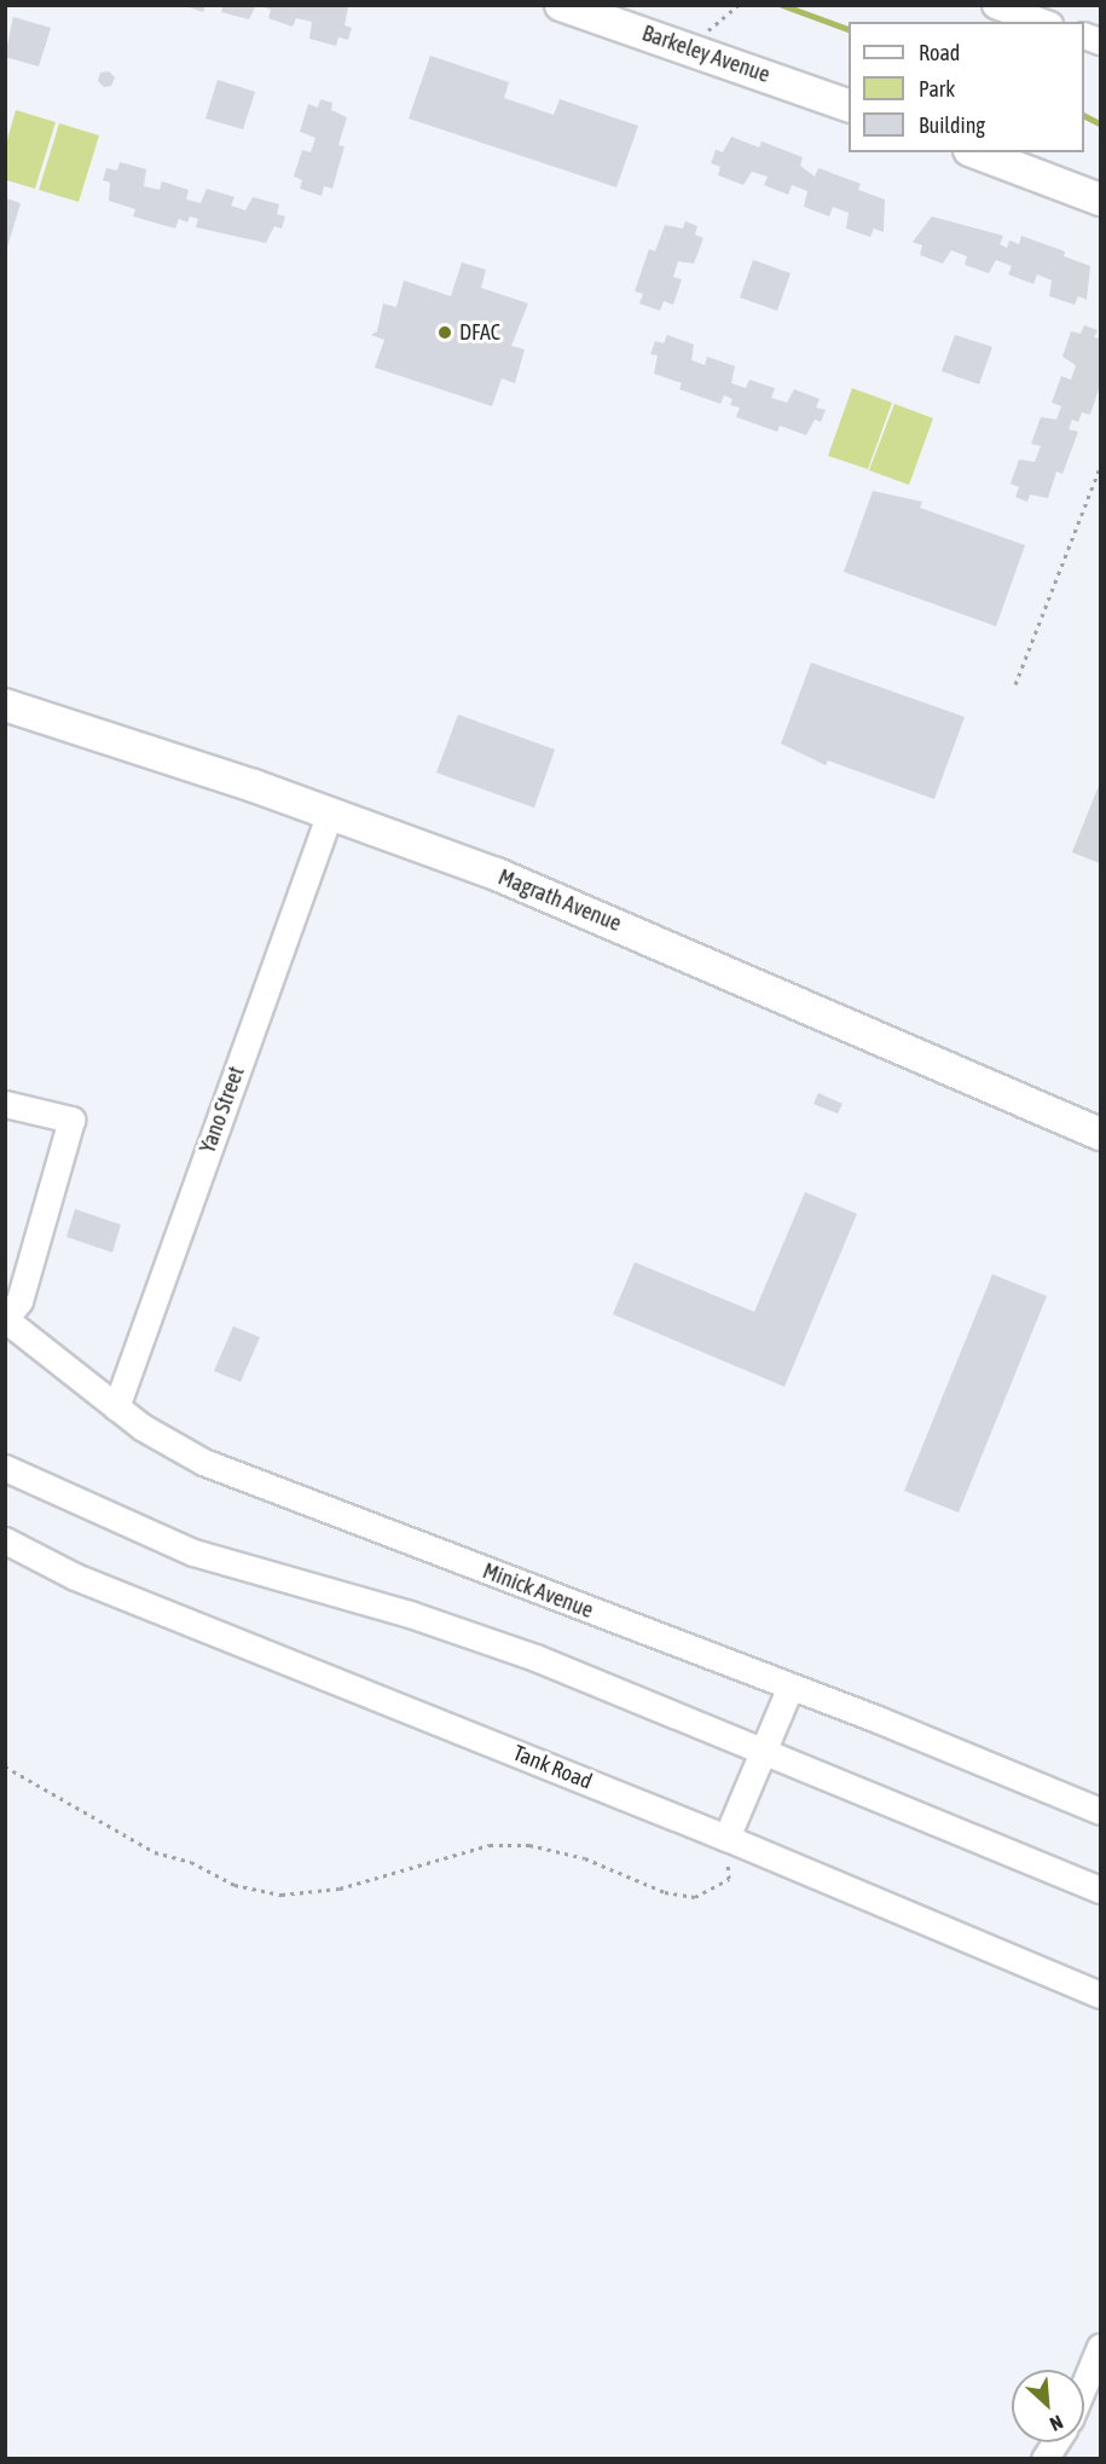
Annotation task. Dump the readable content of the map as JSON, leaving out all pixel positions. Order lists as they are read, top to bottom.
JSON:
{
  "streets": {
    "main road": ["Barkeley Avenue", "Magrath Avenue"],
    "street": ["Yano Street", "Minick Avenue", "Tank Road"]
  },
  "crossings": [
    ["Magrath Avenue", "Yano Street"],
    ["Yano Street", "Minick Avenue"]
  ],
  "places": ["DFAC"],
  "legend": ["Road", "Park", "Building"],
  "north": "bottom right"
}
